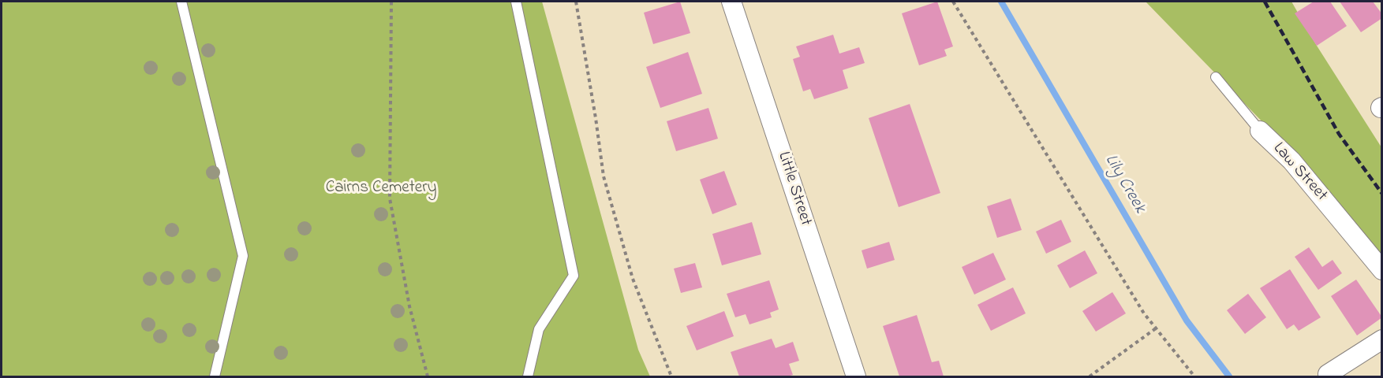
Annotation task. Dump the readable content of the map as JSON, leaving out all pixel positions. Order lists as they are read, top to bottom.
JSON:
{
  "streets": {
    "street": ["Law Street", "Little Street"]
  },
  "water": ["Lily Creek"],
  "parks": ["Cairns Cemetery"]
}
